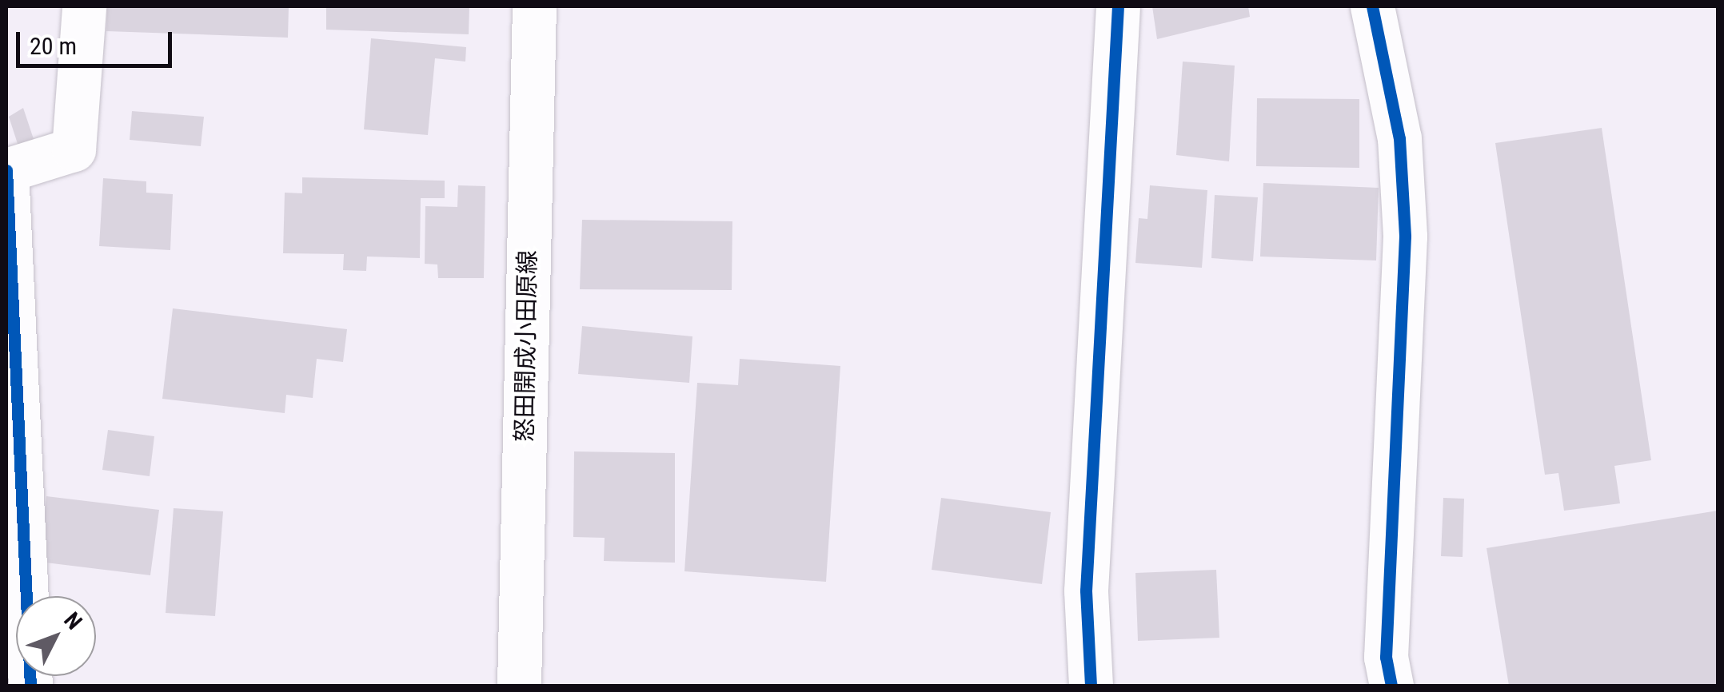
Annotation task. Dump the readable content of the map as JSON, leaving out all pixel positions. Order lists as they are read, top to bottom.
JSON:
{
  "streets": {
    "street": ["怒田開成小田原線"]
  },
  "scale_bar": "20 m",
  "north": "top right"
}
